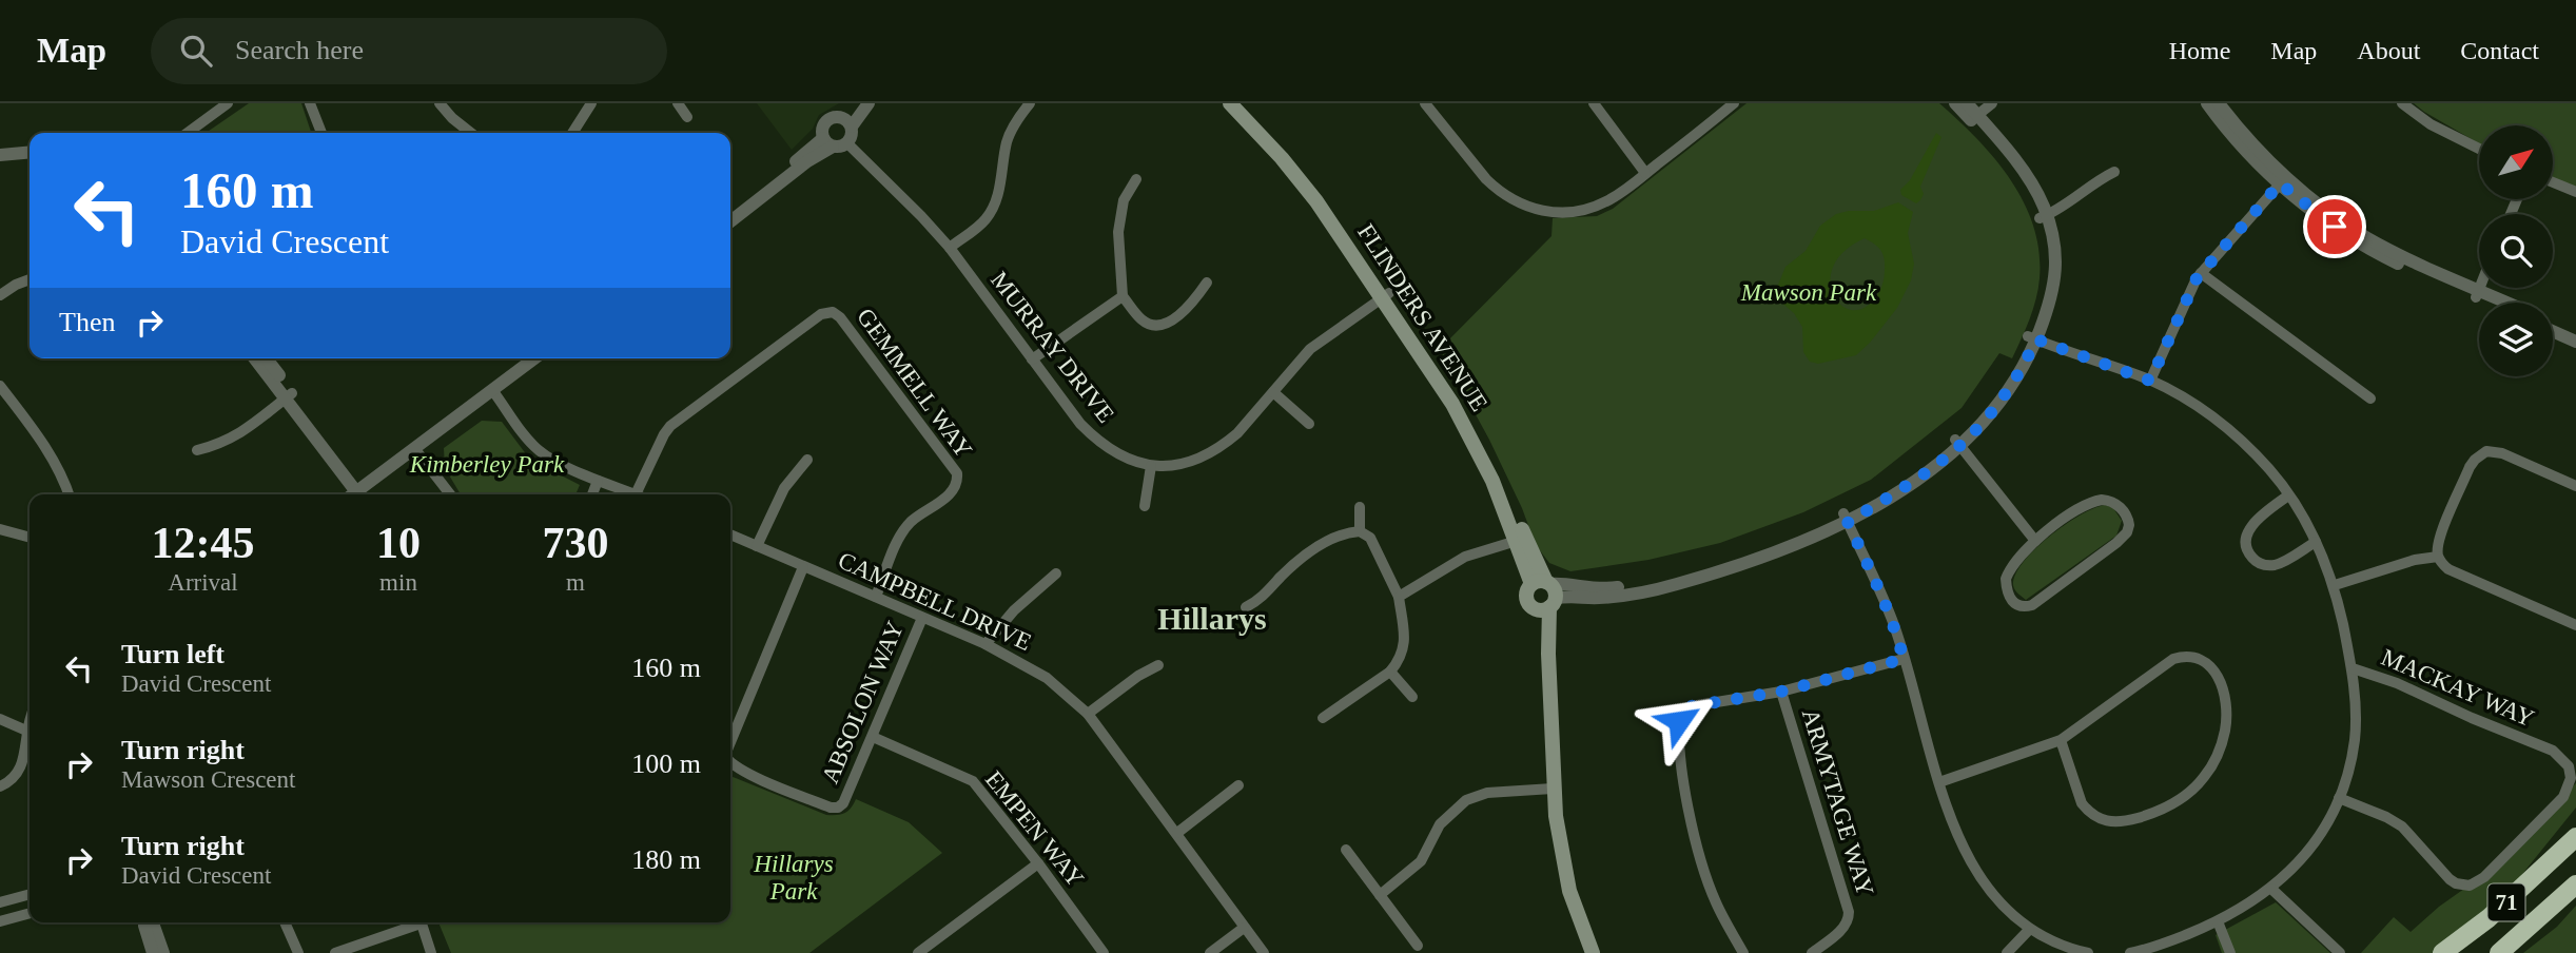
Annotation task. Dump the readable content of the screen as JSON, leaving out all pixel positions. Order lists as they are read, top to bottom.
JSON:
{
  "streets": {
    "highway": ["71"],
    "main road": ["FLINDERS AVENUE"],
    "street": [
      "MURRAY DRIVE",
      "GEMMELL WAY",
      "CAMPBELL DRIVE",
      "MACKAY WAY",
      "ABSOLON WAY",
      "ARMYTAGE WAY",
      "EMPEN WAY"
    ]
  },
  "crossings": [
    ["FLINDERS AVENUE", "MURRAY DRIVE"],
    ["GEMMELL WAY", "CAMPBELL DRIVE"],
    ["CAMPBELL DRIVE", "ABSOLON WAY"],
    ["ABSOLON WAY", "EMPEN WAY"]
  ],
  "districts": ["Hillarys"],
  "parks": ["Mawson Park", "Kimberley Park", "Hillarys Park"],
  "north": "top right",
  "page": {
    "header": "Map",
    "search": "Search here",
    "nav": [
      "Home",
      "Map",
      "About",
      "Contact"
    ],
    "turn": ["160 m", "David Crescent"],
    "then": "Then",
    "eta": [
      "12:45",
      "Arrival",
      "10",
      "min",
      "730",
      "m"
    ],
    "list": [
      {
        "name": "Turn left",
        "note": "David Crescent",
        "value": "160 m"
      },
      {
        "name": "Turn right",
        "note": "Mawson Crescent",
        "value": "100 m"
      },
      {
        "name": "Turn right",
        "note": "David Crescent",
        "value": "180 m"
      }
    ]
  }
}
